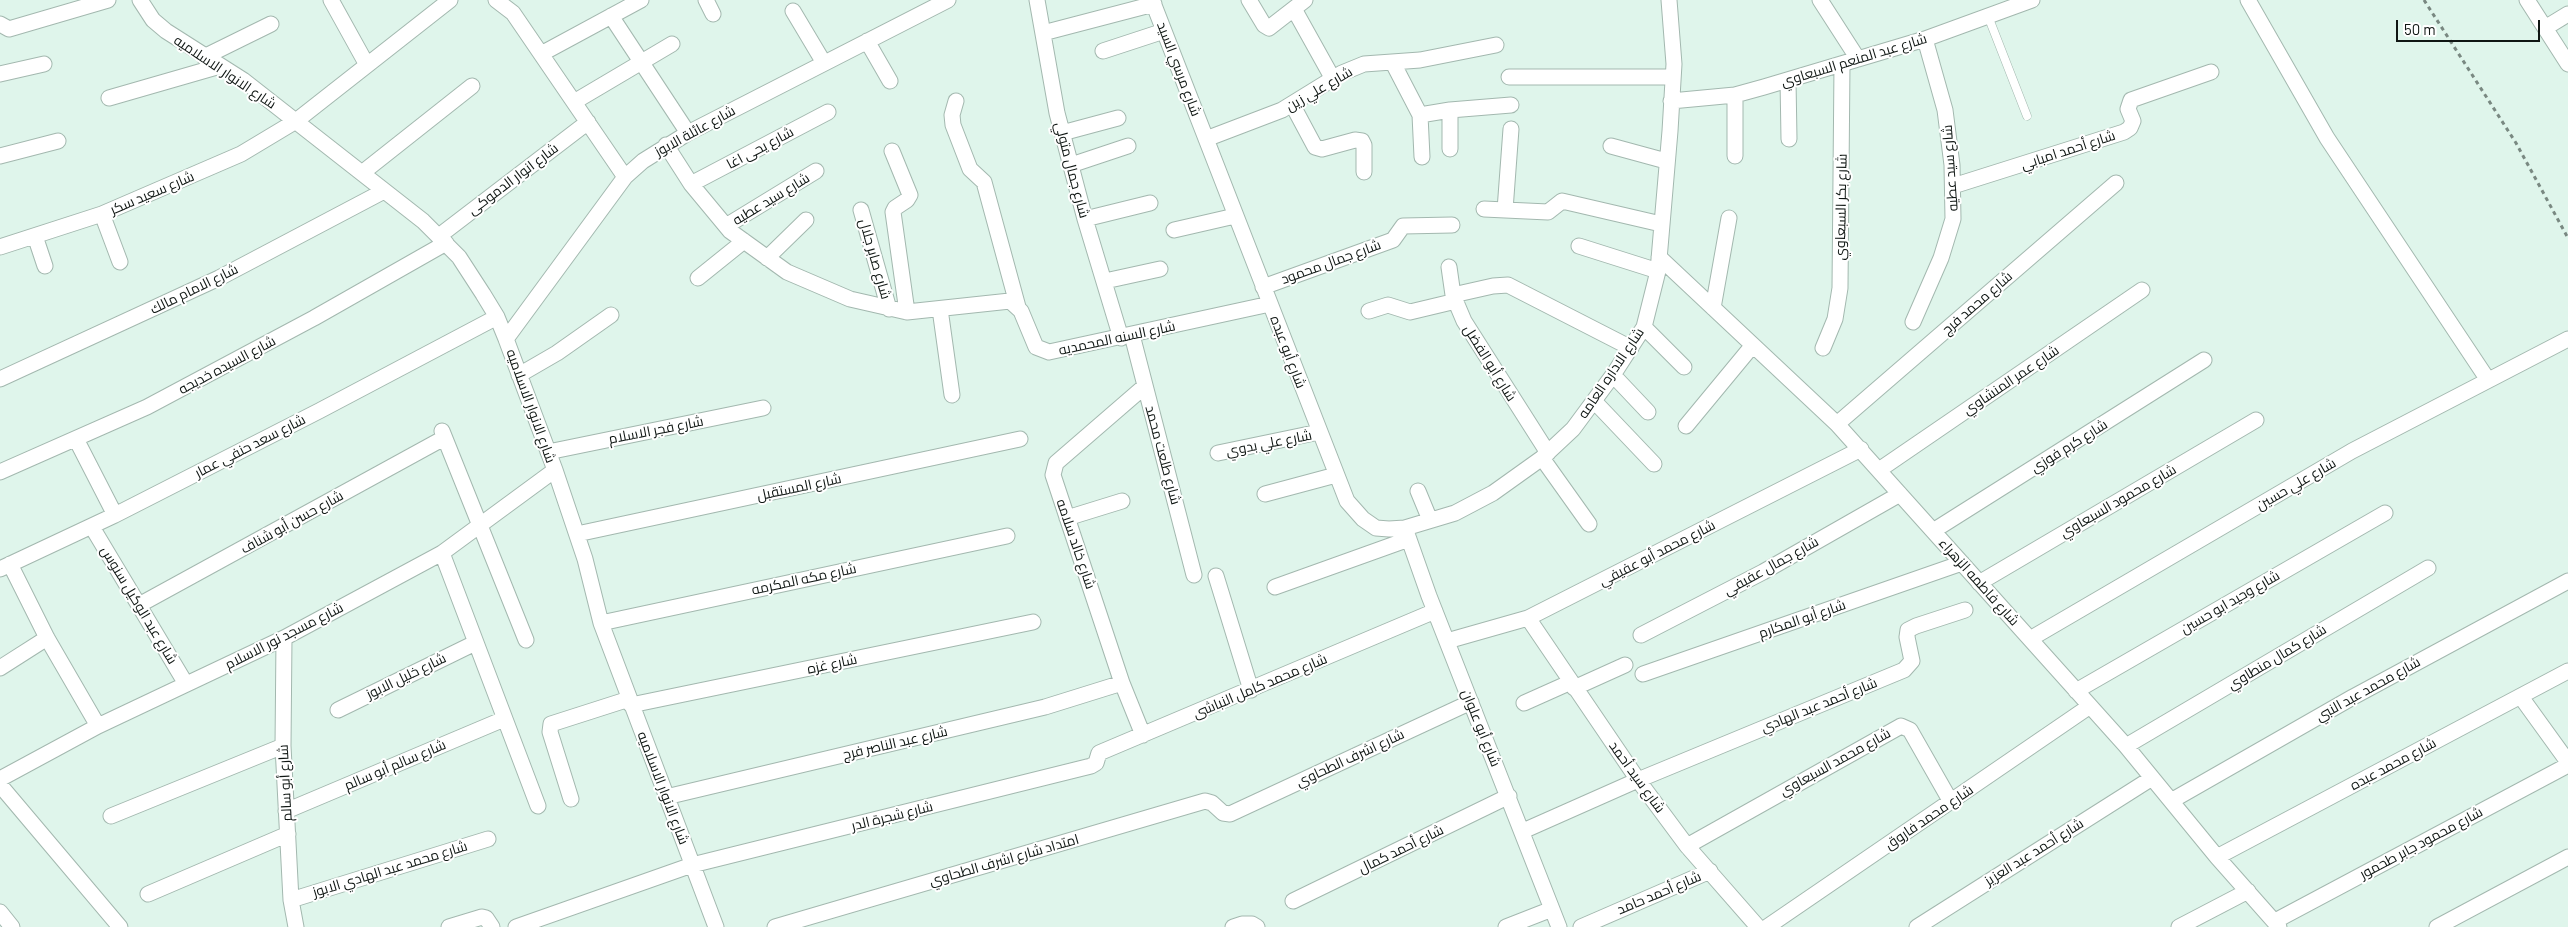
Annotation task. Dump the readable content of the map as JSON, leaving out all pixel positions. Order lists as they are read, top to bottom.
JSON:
{
  "streets": {
    "street": [
      "شارع عبد المنعم السبعاوي",
      "شارع مرسي السيد",
      "شارع الانوار الاسلاميه",
      "شارع علي زين",
      "شارع عائلة الابوز",
      "شارع يحى اغا",
      "شارع أحمد امبابي",
      "شارع سيد عطيه",
      "شارع جمال متولي",
      "شارع انوار الدموكى",
      "شارع سعيد سكر",
      "شارع بكر السبعاوي",
      "شارع صابر جلال",
      "شارع جمال محمود",
      "شارع الامام مالك",
      "شارع محمد فرج",
      "شارع السنه المحمديه",
      "شارع أبو عبده",
      "شارع أبو الفضل",
      "شارع السيده خديجه",
      "شارع الاداره العامه",
      "شارع عمر المنشاوي",
      "شارع فجر الاسلام",
      "شارع علي بدوي",
      "شارع سعد حنفي عمار",
      "شارع كرم فوزي",
      "شارع طلعت محمد",
      "شارع علي حسين",
      "شارع المستقبل",
      "شارع محمود السبعاوي",
      "شارع حسن أبو شناف",
      "شارع خالد سلامه",
      "شارع محمد أبو عفيفي",
      "شارع جمال عفيفي",
      "شارع مكه المكرمه",
      "شارع فاطمه الزهراء",
      "شارع وحيد ابو حسين",
      "شارع عبد الوكيل سنوس",
      "شارع أبو المكارم",
      "شارع مسجد نور الاسلام",
      "شارع كمال منطاوي",
      "شارع غزه",
      "شارع خليل الابوز",
      "شارع محمد كامل النباشى",
      "شارع محمد عبد النبي",
      "شارع أحمد عبد الهادي",
      "شارع أبو علوان",
      "شارع عبد الناصر فرج",
      "شارع اشرف الطحاوي",
      "شارع محمد السبعاوي",
      "شارع محمد عبده",
      "شارع سالم أبو سالم",
      "شارع سيد أحمد",
      "شارع أبو سالم",
      "شارع شجرة الدر",
      "شارع محمد فاروق",
      "شارع محمود جابر طحمور",
      "شارع أحمد كمال",
      "شارع أحمد عبد العزيز",
      "امتداد شارع اشرف الطحاوي",
      "شارع محمد عبد الهادي الابوز",
      "شارع أحمد حامد"
    ]
  },
  "crossings": [
    ["شارع عبد المنعم السبعاوي", "شارع سيد عطيه"],
    ["شارع عبد المنعم السبعاوي", "شارع بكر السبعاوي"],
    ["شارع عبد المنعم السبعاوي", "شارع الاداره العامه"],
    ["شارع مرسي السيد", "شارع علي زين"],
    ["شارع مرسي السيد", "شارع أبو عبده"],
    ["شارع الانوار الاسلاميه", "شارع عائلة الابوز"],
    ["شارع الانوار الاسلاميه", "شارع انوار الدموكى"],
    ["شارع الانوار الاسلاميه", "شارع سعيد سكر"],
    ["شارع الانوار الاسلاميه", "شارع الامام مالك"],
    ["شارع الانوار الاسلاميه", "شارع السيده خديجه"],
    ["شارع الانوار الاسلاميه", "شارع فجر الاسلام"],
    ["شارع الانوار الاسلاميه", "شارع سعد حنفي عمار"],
    ["شارع الانوار الاسلاميه", "شارع المستقبل"],
    ["شارع الانوار الاسلاميه", "شارع مكه المكرمه"],
    ["شارع الانوار الاسلاميه", "شارع مسجد نور الاسلام"],
    ["شارع الانوار الاسلاميه", "شارع غزه"],
    ["شارع الانوار الاسلاميه", "شارع عبد الناصر فرج"],
    ["شارع الانوار الاسلاميه", "شارع شجرة الدر"],
    ["شارع علي زين", "شارع أبو عبده"],
    ["شارع أحمد امبابي", "شارع سيد عطيه"],
    ["شارع جمال متولي", "شارع السنه المحمديه"],
    ["شارع جمال متولي", "شارع طلعت محمد"],
    ["شارع انوار الدموكى", "شارع السيده خديجه"],
    ["شارع جمال محمود", "شارع أبو عبده"],
    ["شارع محمد فرج", "شارع فاطمه الزهراء"],
    ["شارع السنه المحمديه", "شارع أبو عبده"],
    ["شارع السنه المحمديه", "شارع طلعت محمد"],
    ["شارع أبو عبده", "شارع الاداره العامه"],
    ["شارع أبو عبده", "شارع علي بدوي"],
    ["شارع أبو عبده", "شارع أبو علوان"],
    ["شارع أبو الفضل", "شارع الاداره العامه"],
    ["شارع الاداره العامه", "شارع فاطمه الزهراء"],
    ["شارع الاداره العامه", "شارع أبو علوان"],
    ["شارع عمر المنشاوي", "شارع فاطمه الزهراء"],
    ["شارع سعد حنفي عمار", "شارع عبد الوكيل سنوس"],
    ["شارع كرم فوزي", "شارع فاطمه الزهراء"],
    ["شارع طلعت محمد", "شارع خالد سلامه"],
    ["شارع علي حسين", "شارع فاطمه الزهراء"],
    ["شارع محمود السبعاوي", "شارع فاطمه الزهراء"],
    ["شارع حسن أبو شناف", "شارع عبد الوكيل سنوس"],
    ["شارع حسن أبو شناف", "شارع مسجد نور الاسلام"],
    ["شارع خالد سلامه", "شارع محمد كامل النباشى"],
    ["شارع خالد سلامه", "شارع عبد الناصر فرج"],
    ["شارع محمد أبو عفيفي", "شارع فاطمه الزهراء"],
    ["شارع محمد أبو عفيفي", "شارع أبو علوان"],
    ["شارع محمد أبو عفيفي", "شارع سيد أحمد"],
    ["شارع جمال عفيفي", "شارع فاطمه الزهراء"],
    ["شارع فاطمه الزهراء", "شارع وحيد ابو حسين"],
    ["شارع فاطمه الزهراء", "شارع أبو المكارم"],
    ["شارع فاطمه الزهراء", "شارع كمال منطاوي"],
    ["شارع فاطمه الزهراء", "شارع محمد عبد النبي"],
    ["شارع فاطمه الزهراء", "شارع محمد عبده"],
    ["شارع فاطمه الزهراء", "شارع محمد فاروق"],
    ["شارع فاطمه الزهراء", "شارع محمود جابر طحمور"],
    ["شارع فاطمه الزهراء", "شارع أحمد عبد العزيز"],
    ["شارع عبد الوكيل سنوس", "شارع مسجد نور الاسلام"],
    ["شارع مسجد نور الاسلام", "شارع أبو سالم"],
    ["شارع محمد كامل النباشى", "شارع أبو علوان"],
    ["شارع محمد كامل النباشى", "شارع شجرة الدر"],
    ["شارع أحمد عبد الهادي", "شارع سيد أحمد"],
    ["شارع أبو علوان", "شارع اشرف الطحاوي"],
    ["شارع أبو علوان", "شارع أحمد كمال"],
    ["شارع اشرف الطحاوي", "امتداد شارع اشرف الطحاوي"],
    ["شارع محمد السبعاوي", "شارع سيد أحمد"],
    ["شارع محمد السبعاوي", "شارع محمد فاروق"],
    ["شارع سالم أبو سالم", "شارع أبو سالم"],
    ["شارع سيد أحمد", "شارع أحمد حامد"],
    ["شارع أبو سالم", "شارع محمد عبد الهادي الابوز"]
  ],
  "scale_bar": "50 m"
}
